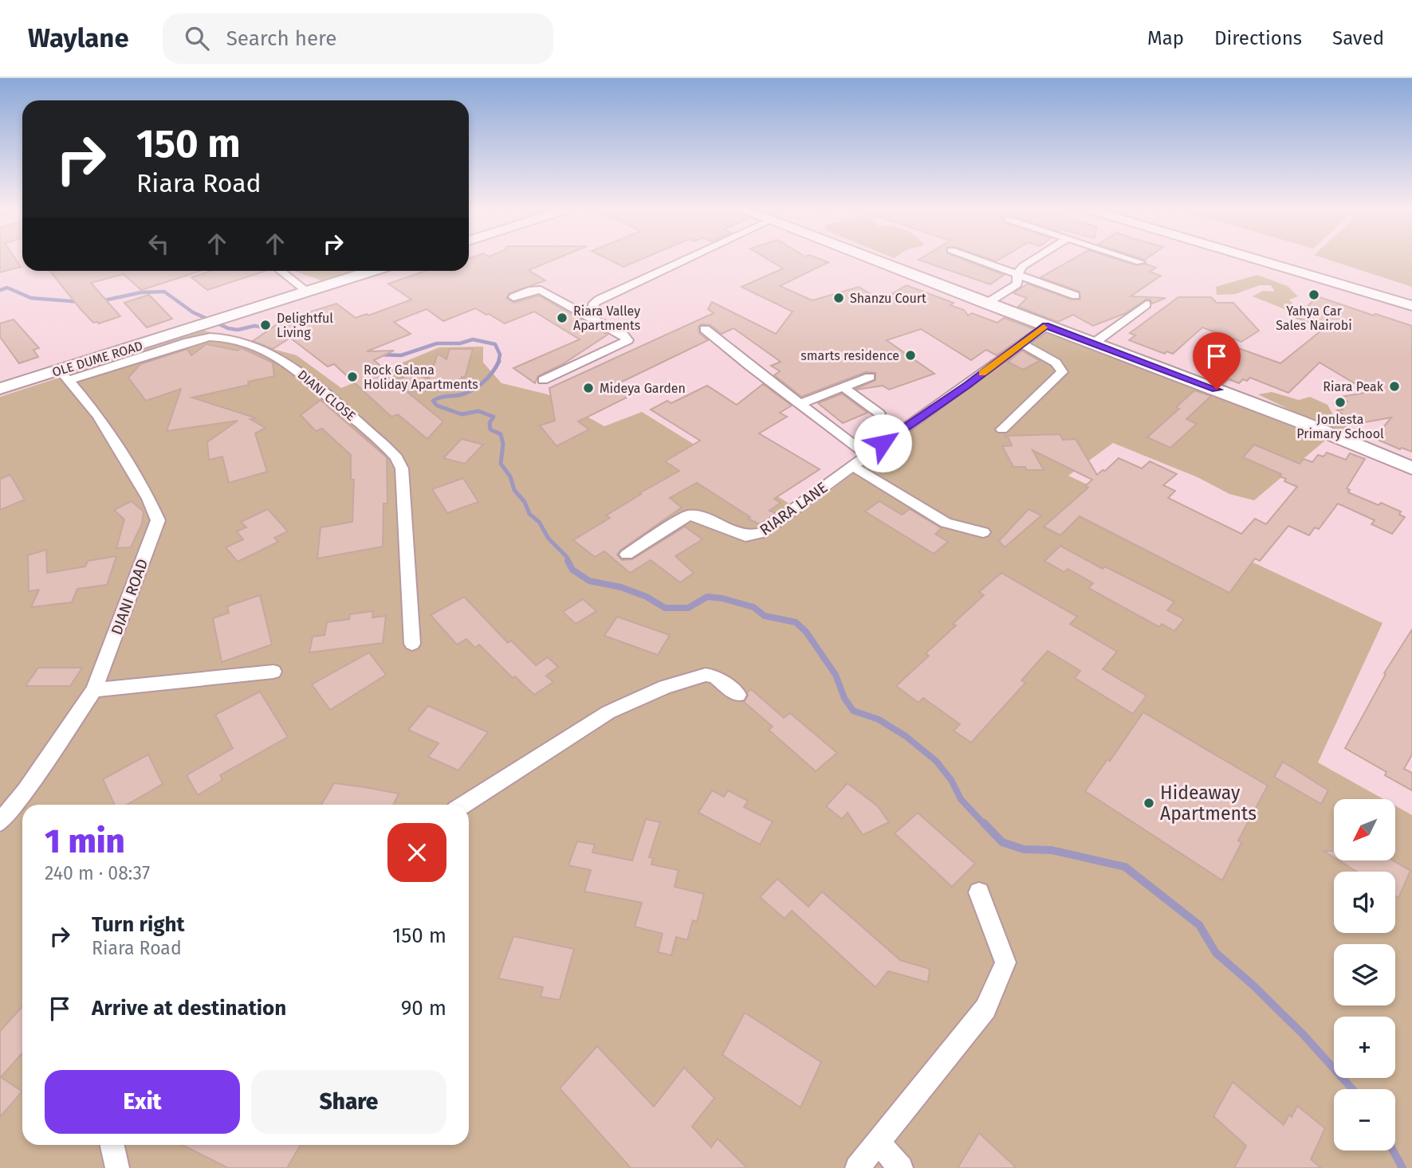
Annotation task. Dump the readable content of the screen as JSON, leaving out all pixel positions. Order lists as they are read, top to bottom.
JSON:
{
  "streets": {
    "street": [
      "OLE DUME ROAD",
      "DIANI CLOSE",
      "RIARA LANE",
      "DIANI ROAD"
    ]
  },
  "crossings": [
    ["OLE DUME ROAD", "DIANI CLOSE"],
    ["OLE DUME ROAD", "DIANI ROAD"],
    ["DIANI CLOSE", "DIANI ROAD"]
  ],
  "places": [
    "Yahya Car Sales Nairobi",
    "Shanzu Court",
    "Riara Valley Apartments",
    "Delightful Living",
    "smarts residence",
    "Rock Galana Holiday Apartments",
    "Riara Peak",
    "Mideya Garden",
    "Jonlesta Primary School",
    "Hideaway Apartments"
  ],
  "north": "bottom left",
  "page": {
    "header": "Waylane",
    "search": "Search here",
    "nav": ["Map", "Directions", "Saved"],
    "turn": ["150 m", "Riara Road"],
    "map_buttons": ["+", "−"],
    "heading": ["1 min", "240 m · 08:37"],
    "list": [
      {
        "name": "Turn right",
        "note": "Riara Road",
        "value": "150 m"
      },
      {
        "name": "Arrive at destination",
        "value": "90 m"
      }
    ],
    "buttons": ["Exit", "Share"]
  }
}
